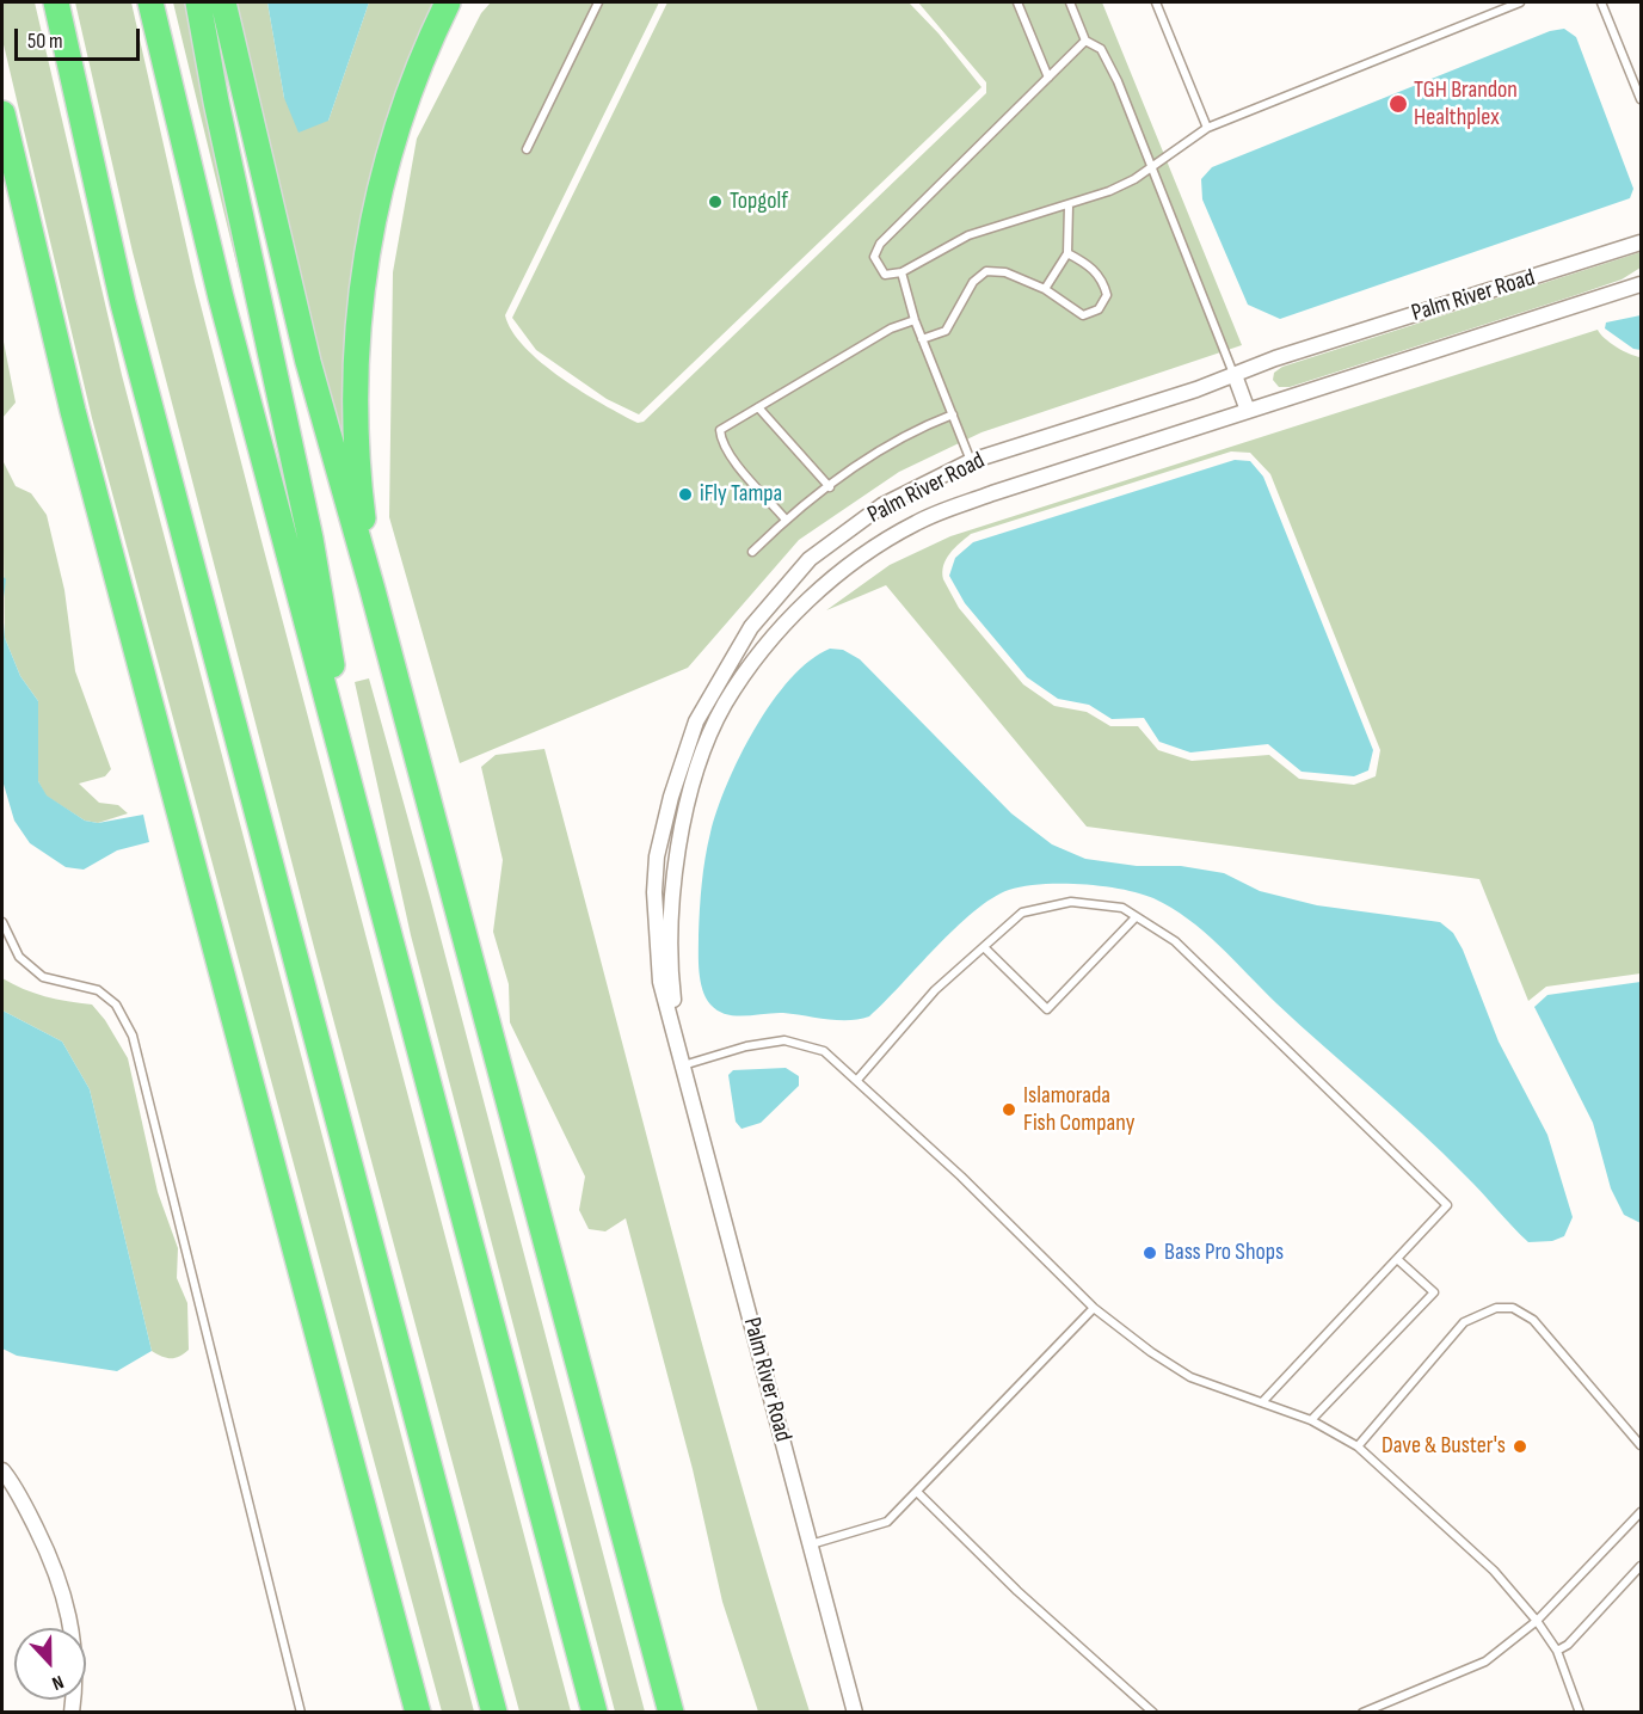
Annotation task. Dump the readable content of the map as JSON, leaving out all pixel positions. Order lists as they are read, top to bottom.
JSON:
{
  "streets": {
    "street": ["Palm River Road"]
  },
  "places": [
    "TGH Brandon Healthplex",
    "Topgolf",
    "iFly Tampa",
    "Islamorada Fish Company",
    "Bass Pro Shops",
    "Dave & Buster's"
  ],
  "scale_bar": "50 m",
  "north": "bottom"
}
